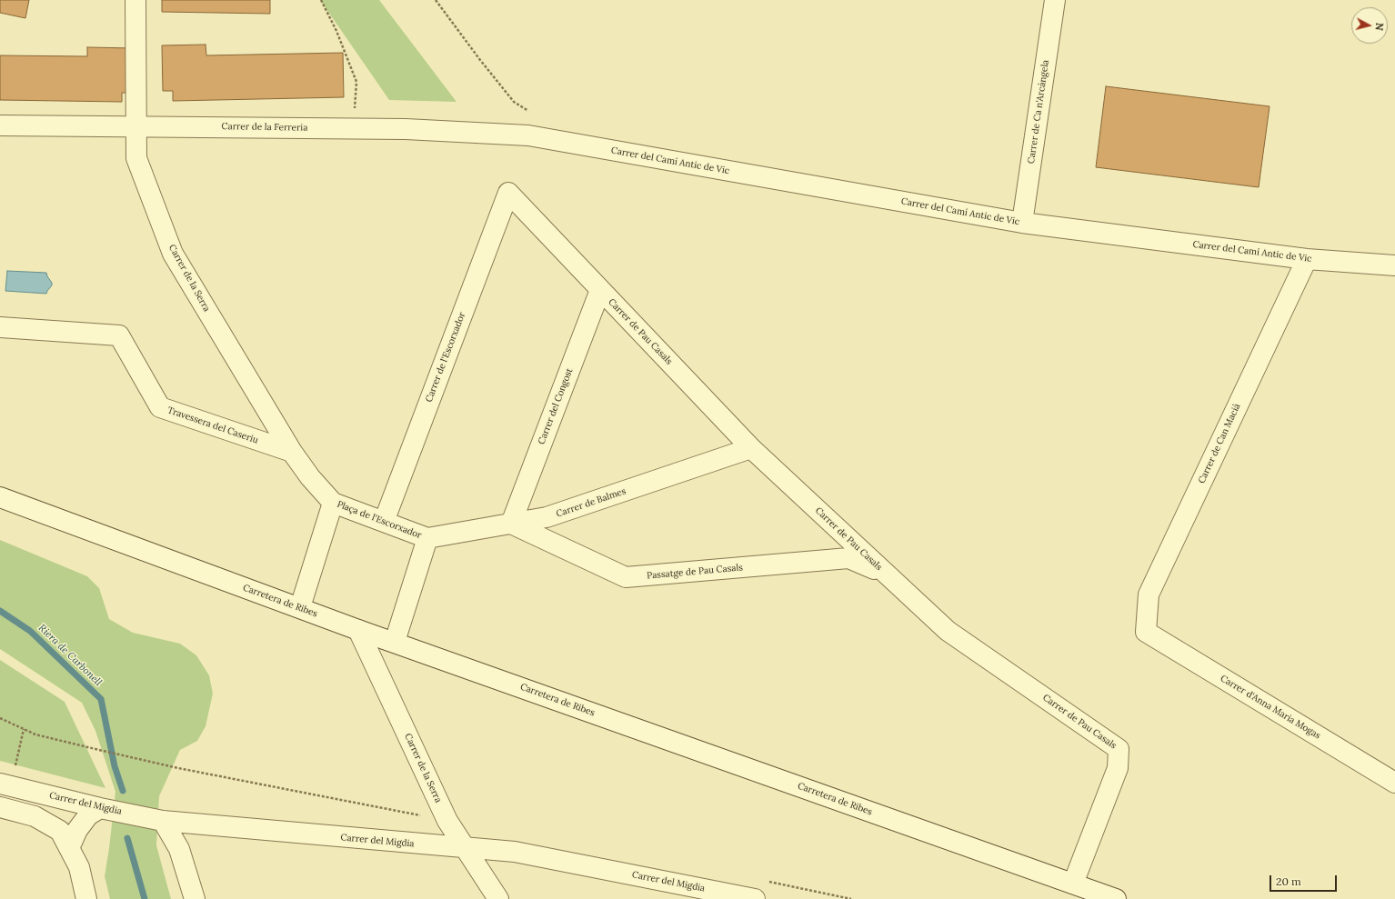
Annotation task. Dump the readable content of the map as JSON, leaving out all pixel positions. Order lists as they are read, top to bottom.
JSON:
{
  "streets": {
    "street": [
      "Carrer de Ca n'Arcàngela",
      "Carrer de la Ferreria",
      "Carrer del Camí Antic de Vic",
      "Carrer de la Serra",
      "Carrer de Pau Casals",
      "Carrer de l'Escorxador",
      "Carrer del Congost",
      "Travessera del Caseriu",
      "Carrer de Can Macià",
      "Carrer de Balmes",
      "Plaça de l'Escorxador",
      "Passatge de Pau Casals",
      "Carretera de Ribes",
      "Carrer d'Anna Maria Mogas",
      "Carrer del Migdia"
    ]
  },
  "crossings": [
    ["Carrer de Ca n'Arcàngela", "Carrer del Camí Antic de Vic"],
    ["Carrer de la Ferreria", "Carrer del Camí Antic de Vic"],
    ["Carrer de la Ferreria", "Carrer de la Serra"],
    ["Carrer del Camí Antic de Vic", "Carrer de Can Macià"],
    ["Carrer de la Serra", "Travessera del Caseriu"],
    ["Carrer de la Serra", "Plaça de l'Escorxador"],
    ["Carrer de la Serra", "Carretera de Ribes"],
    ["Carrer de la Serra", "Carrer del Migdia"],
    ["Carrer de Pau Casals", "Carrer de l'Escorxador"],
    ["Carrer de Pau Casals", "Carrer del Congost"],
    ["Carrer de Pau Casals", "Carrer de Balmes"],
    ["Carrer de Pau Casals", "Passatge de Pau Casals"],
    ["Carrer de Pau Casals", "Carretera de Ribes"],
    ["Carrer de l'Escorxador", "Plaça de l'Escorxador"],
    ["Carrer del Congost", "Carrer de Balmes"],
    ["Carrer del Congost", "Passatge de Pau Casals"],
    ["Carrer de Can Macià", "Carrer d'Anna Maria Mogas"],
    ["Carrer de Balmes", "Plaça de l'Escorxador"],
    ["Carrer de Balmes", "Passatge de Pau Casals"],
    ["Plaça de l'Escorxador", "Carretera de Ribes"]
  ],
  "water": ["Riera de Carbonell"],
  "scale_bar": "20 m",
  "north": "right"
}
